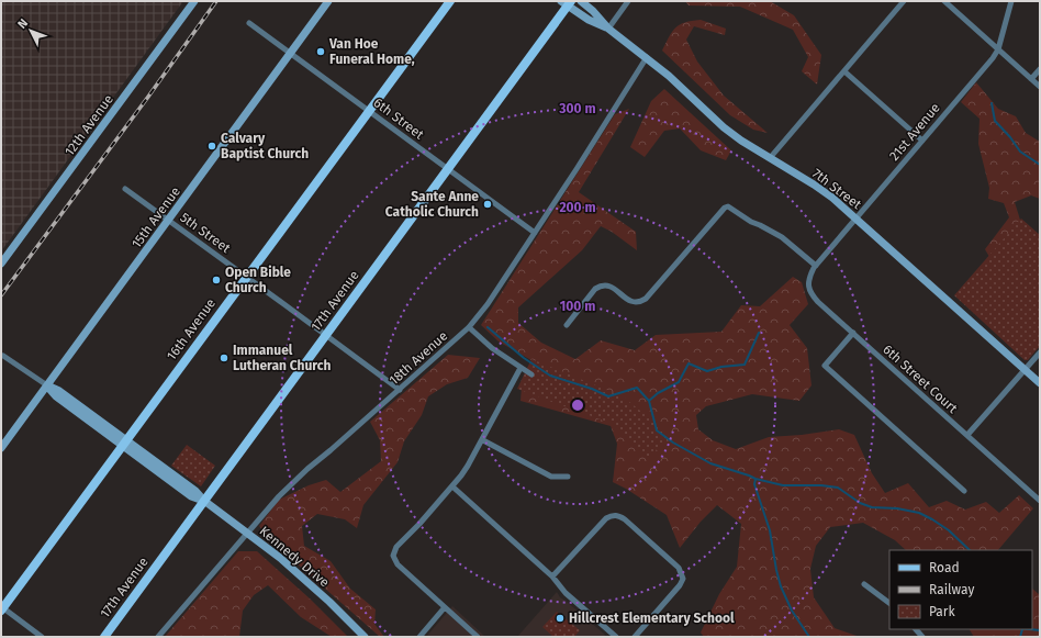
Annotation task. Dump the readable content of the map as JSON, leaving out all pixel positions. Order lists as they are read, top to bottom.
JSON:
{
  "streets": {
    "main road": ["17th Avenue", "16th Avenue"],
    "street": [
      "6th Street",
      "12th Avenue",
      "21st Avenue",
      "7th Street",
      "15th Avenue",
      "5th Street",
      "18th Avenue",
      "6th Street Court",
      "Kennedy Drive"
    ]
  },
  "crossings": [
    ["6th Street", "15th Avenue"],
    ["6th Street", "17th Avenue"],
    ["6th Street", "16th Avenue"],
    ["6th Street", "18th Avenue"],
    ["21st Avenue", "7th Street"],
    ["21st Avenue", "6th Street Court"],
    ["7th Street", "17th Avenue"],
    ["7th Street", "18th Avenue"],
    ["15th Avenue", "5th Street"],
    ["15th Avenue", "Kennedy Drive"],
    ["5th Street", "17th Avenue"],
    ["5th Street", "16th Avenue"],
    ["5th Street", "18th Avenue"],
    ["17th Avenue", "Kennedy Drive"],
    ["16th Avenue", "Kennedy Drive"],
    ["18th Avenue", "Kennedy Drive"]
  ],
  "places": [
    "Van Hoe Funeral Home,",
    "Calvary Baptist Church",
    "Sante Anne Catholic Church",
    "Open Bible Church",
    "Immanuel Lutheran Church",
    "Hillcrest Elementary School"
  ],
  "legend": ["Road", "Railway", "Park"],
  "north": "top left",
  "rings": ["300 m", "200 m", "100 m"]
}
